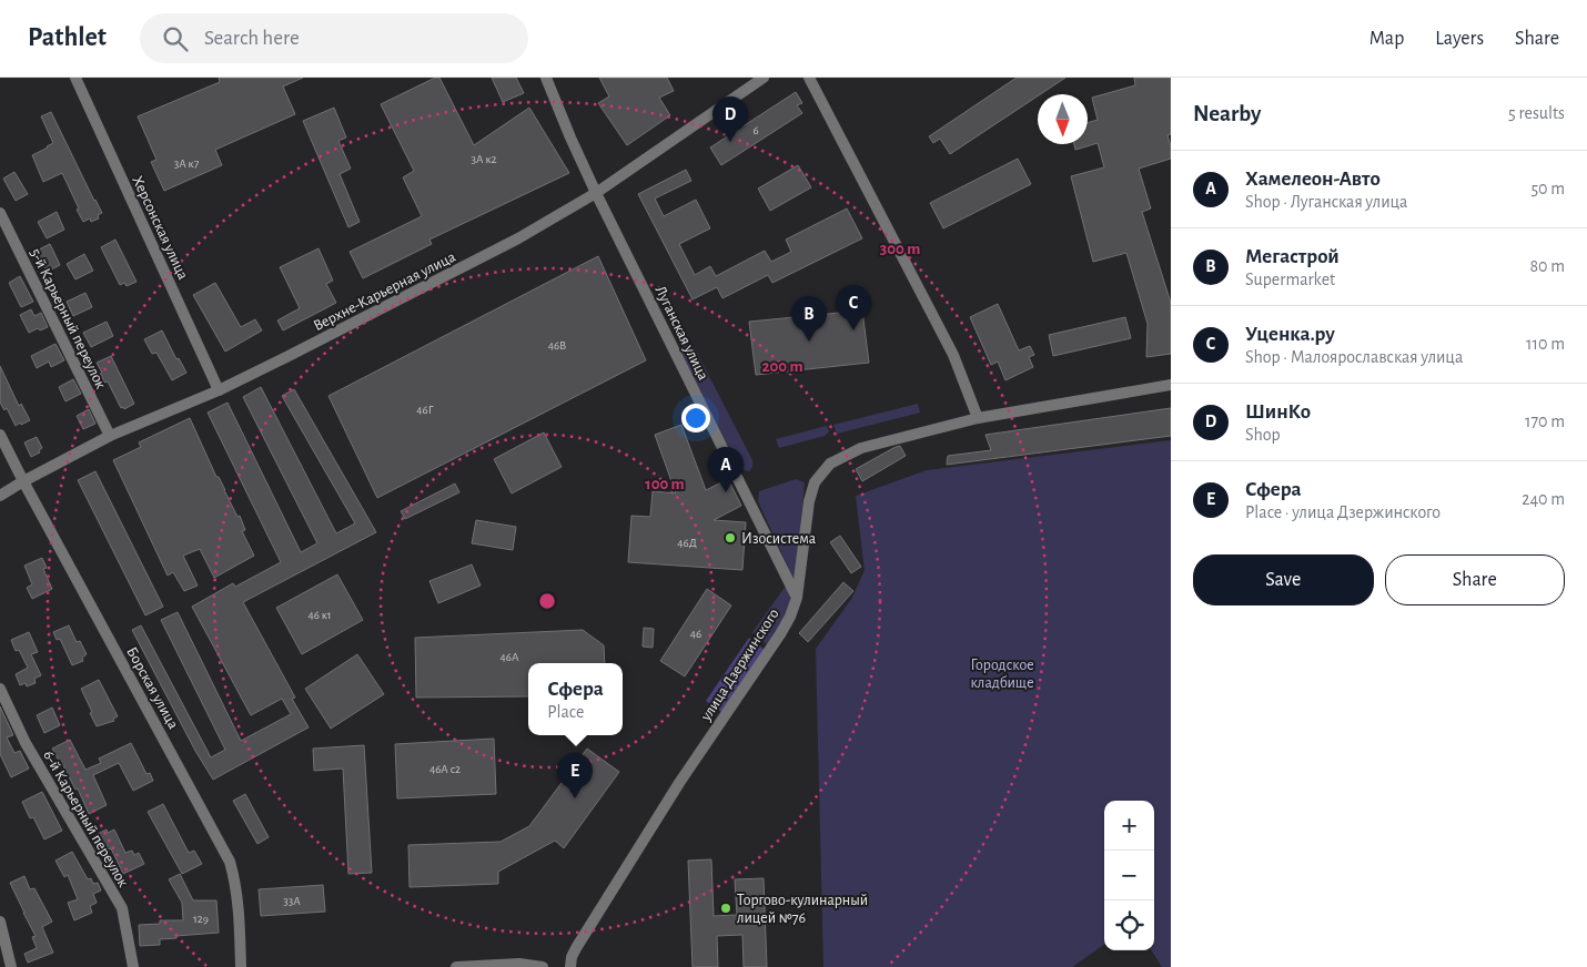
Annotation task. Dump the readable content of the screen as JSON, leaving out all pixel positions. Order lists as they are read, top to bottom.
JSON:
{
  "streets": {
    "street": [
      "Херсонская улица",
      "Верхне-Карьерная улица",
      "5-й Карьерный переулок",
      "Луганская улица",
      "улица Дзержинского",
      "Борская улица",
      "6-й Карьерный переулок"
    ]
  },
  "crossings": [
    ["Херсонская улица", "Верхне-Карьерная улица"],
    ["Верхне-Карьерная улица", "5-й Карьерный переулок"],
    ["Верхне-Карьерная улица", "Луганская улица"],
    ["Верхне-Карьерная улица", "Борская улица"],
    ["Луганская улица", "улица Дзержинского"]
  ],
  "parks": ["Городское кладбище"],
  "places": ["Изосистема", "Торгово-кулинарный лицей №76"],
  "house_numbers": [
    "6",
    "3А к2",
    "3А к7",
    "46В",
    "46Г",
    "46Д",
    "46 к1",
    "46",
    "46А",
    "46А с2",
    "33А",
    "129"
  ],
  "north": "bottom",
  "page": {
    "header": "Pathlet",
    "search": "Search here",
    "nav": ["Map", "Layers", "Share"],
    "heading": ["Nearby", "5 results"],
    "pins": [
      "D",
      "C",
      "B",
      "A",
      "E"
    ],
    "list": [
      {
        "mark": "A",
        "name": "Хамелеон-Авто",
        "note": "Shop · Луганская улица",
        "value": "50 m"
      },
      {
        "mark": "B",
        "name": "Мегастрой",
        "note": "Supermarket",
        "value": "80 m"
      },
      {
        "mark": "C",
        "name": "Уценка.ру",
        "note": "Shop · Малоярославская улица",
        "value": "110 m"
      },
      {
        "mark": "D",
        "name": "ШинКо",
        "note": "Shop",
        "value": "170 m"
      },
      {
        "mark": "E",
        "name": "Сфера",
        "note": "Place · улица Дзержинского",
        "value": "240 m"
      }
    ],
    "buttons": ["Save", "Share"],
    "popup": ["Сфера", "Place"],
    "map_buttons": ["+", "−"]
  },
  "rings": ["300 m", "200 m", "100 m"]
}
